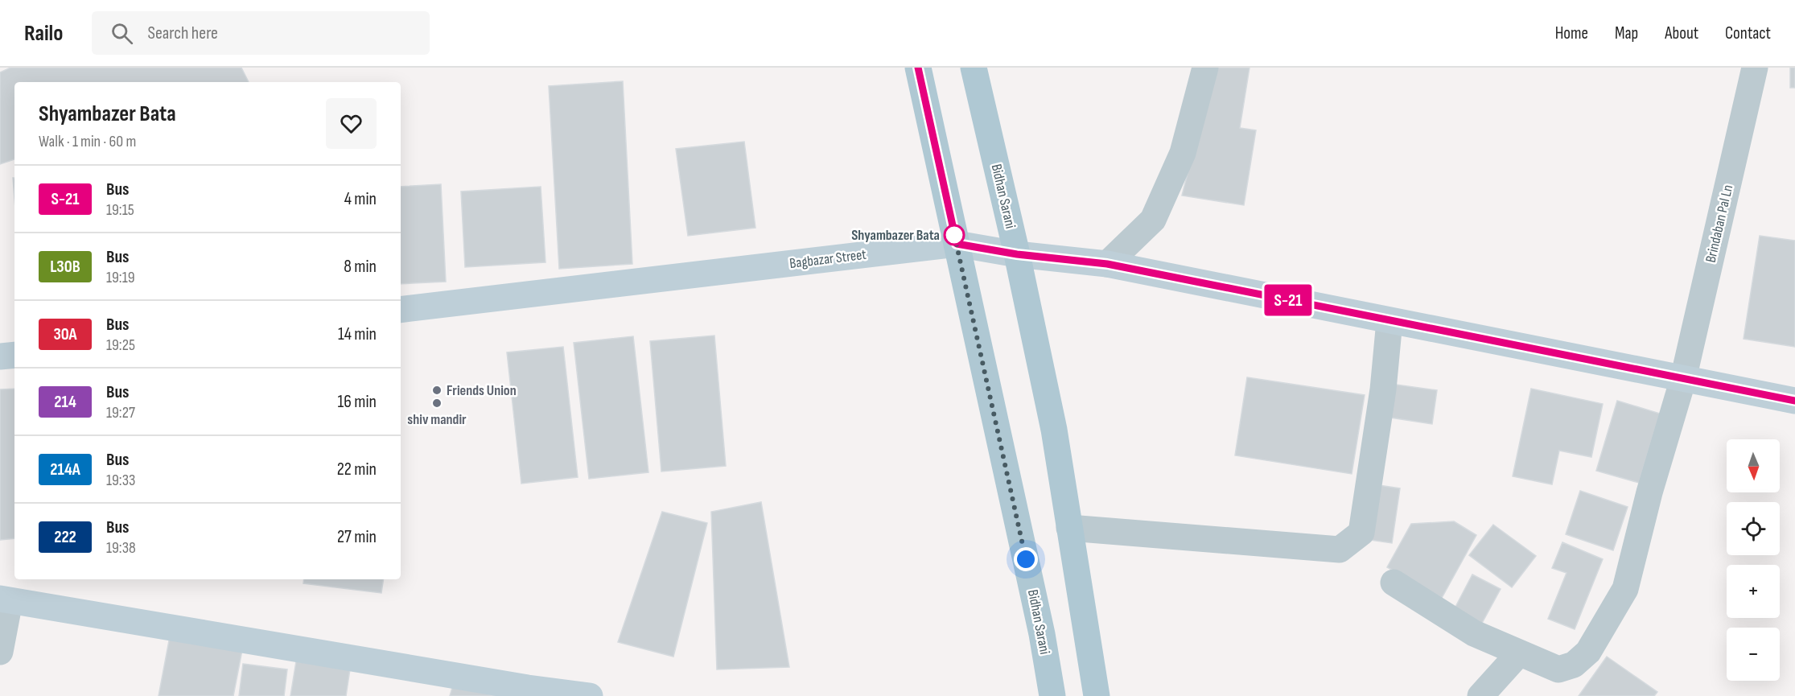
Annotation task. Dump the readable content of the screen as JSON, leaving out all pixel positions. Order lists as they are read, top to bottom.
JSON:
{
  "streets": {
    "main road": ["Bidhan Sarani"],
    "street": ["Brindaban Pal Ln", "Bagbazar Street"]
  },
  "crossings": [
    ["Bidhan Sarani", "Bagbazar Street"],
    ["Brindaban Pal Ln", "Bagbazar Street"]
  ],
  "places": ["Shyambazer Bata", "Friends Union", "shiv mandir"],
  "lines": ["bus line S-21"],
  "north": "bottom",
  "page": {
    "header": "Railo",
    "search": "Search here",
    "nav": [
      "Home",
      "Map",
      "About",
      "Contact"
    ],
    "on_map": "S-21",
    "heading": ["Shyambazer Bata", "Walk · 1 min · 60 m"],
    "list": [
      {
        "mark": "S-21",
        "name": "Bus",
        "note": "19:15",
        "value": "4 min"
      },
      {
        "mark": "L30B",
        "name": "Bus",
        "note": "19:19",
        "value": "8 min"
      },
      {
        "mark": "30A",
        "name": "Bus",
        "note": "19:25",
        "value": "14 min"
      },
      {
        "mark": "214",
        "name": "Bus",
        "note": "19:27",
        "value": "16 min"
      },
      {
        "mark": "214A",
        "name": "Bus",
        "note": "19:33",
        "value": "22 min"
      },
      {
        "mark": "222",
        "name": "Bus",
        "note": "19:38",
        "value": "27 min"
      }
    ],
    "map_buttons": ["+", "−"]
  }
}
